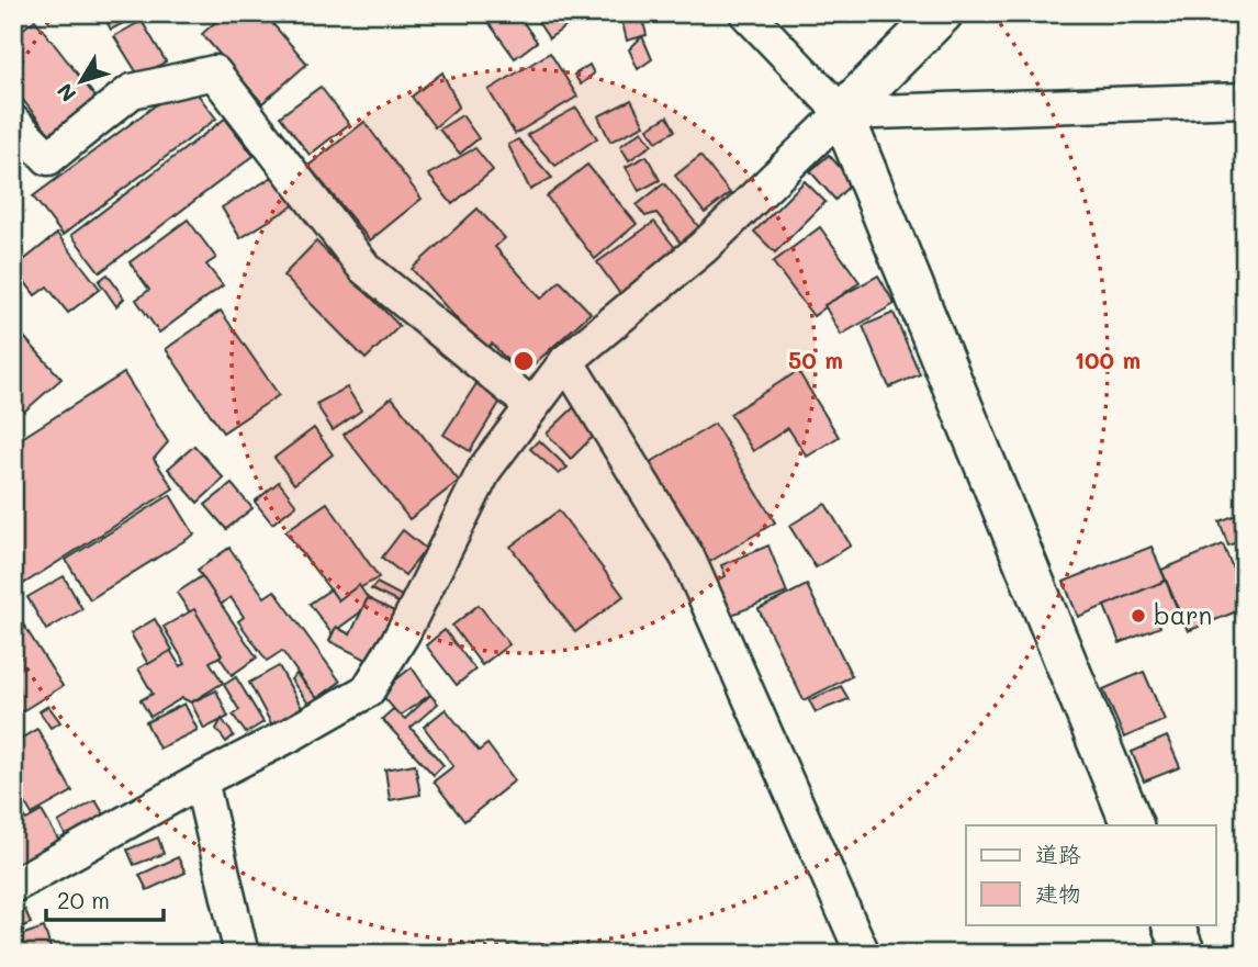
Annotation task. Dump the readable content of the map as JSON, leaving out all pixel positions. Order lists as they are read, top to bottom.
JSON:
{
  "places": ["barn"],
  "legend": ["道路", "建物"],
  "scale_bar": "20 m",
  "north": "bottom left",
  "rings": ["50 m", "100 m"]
}
